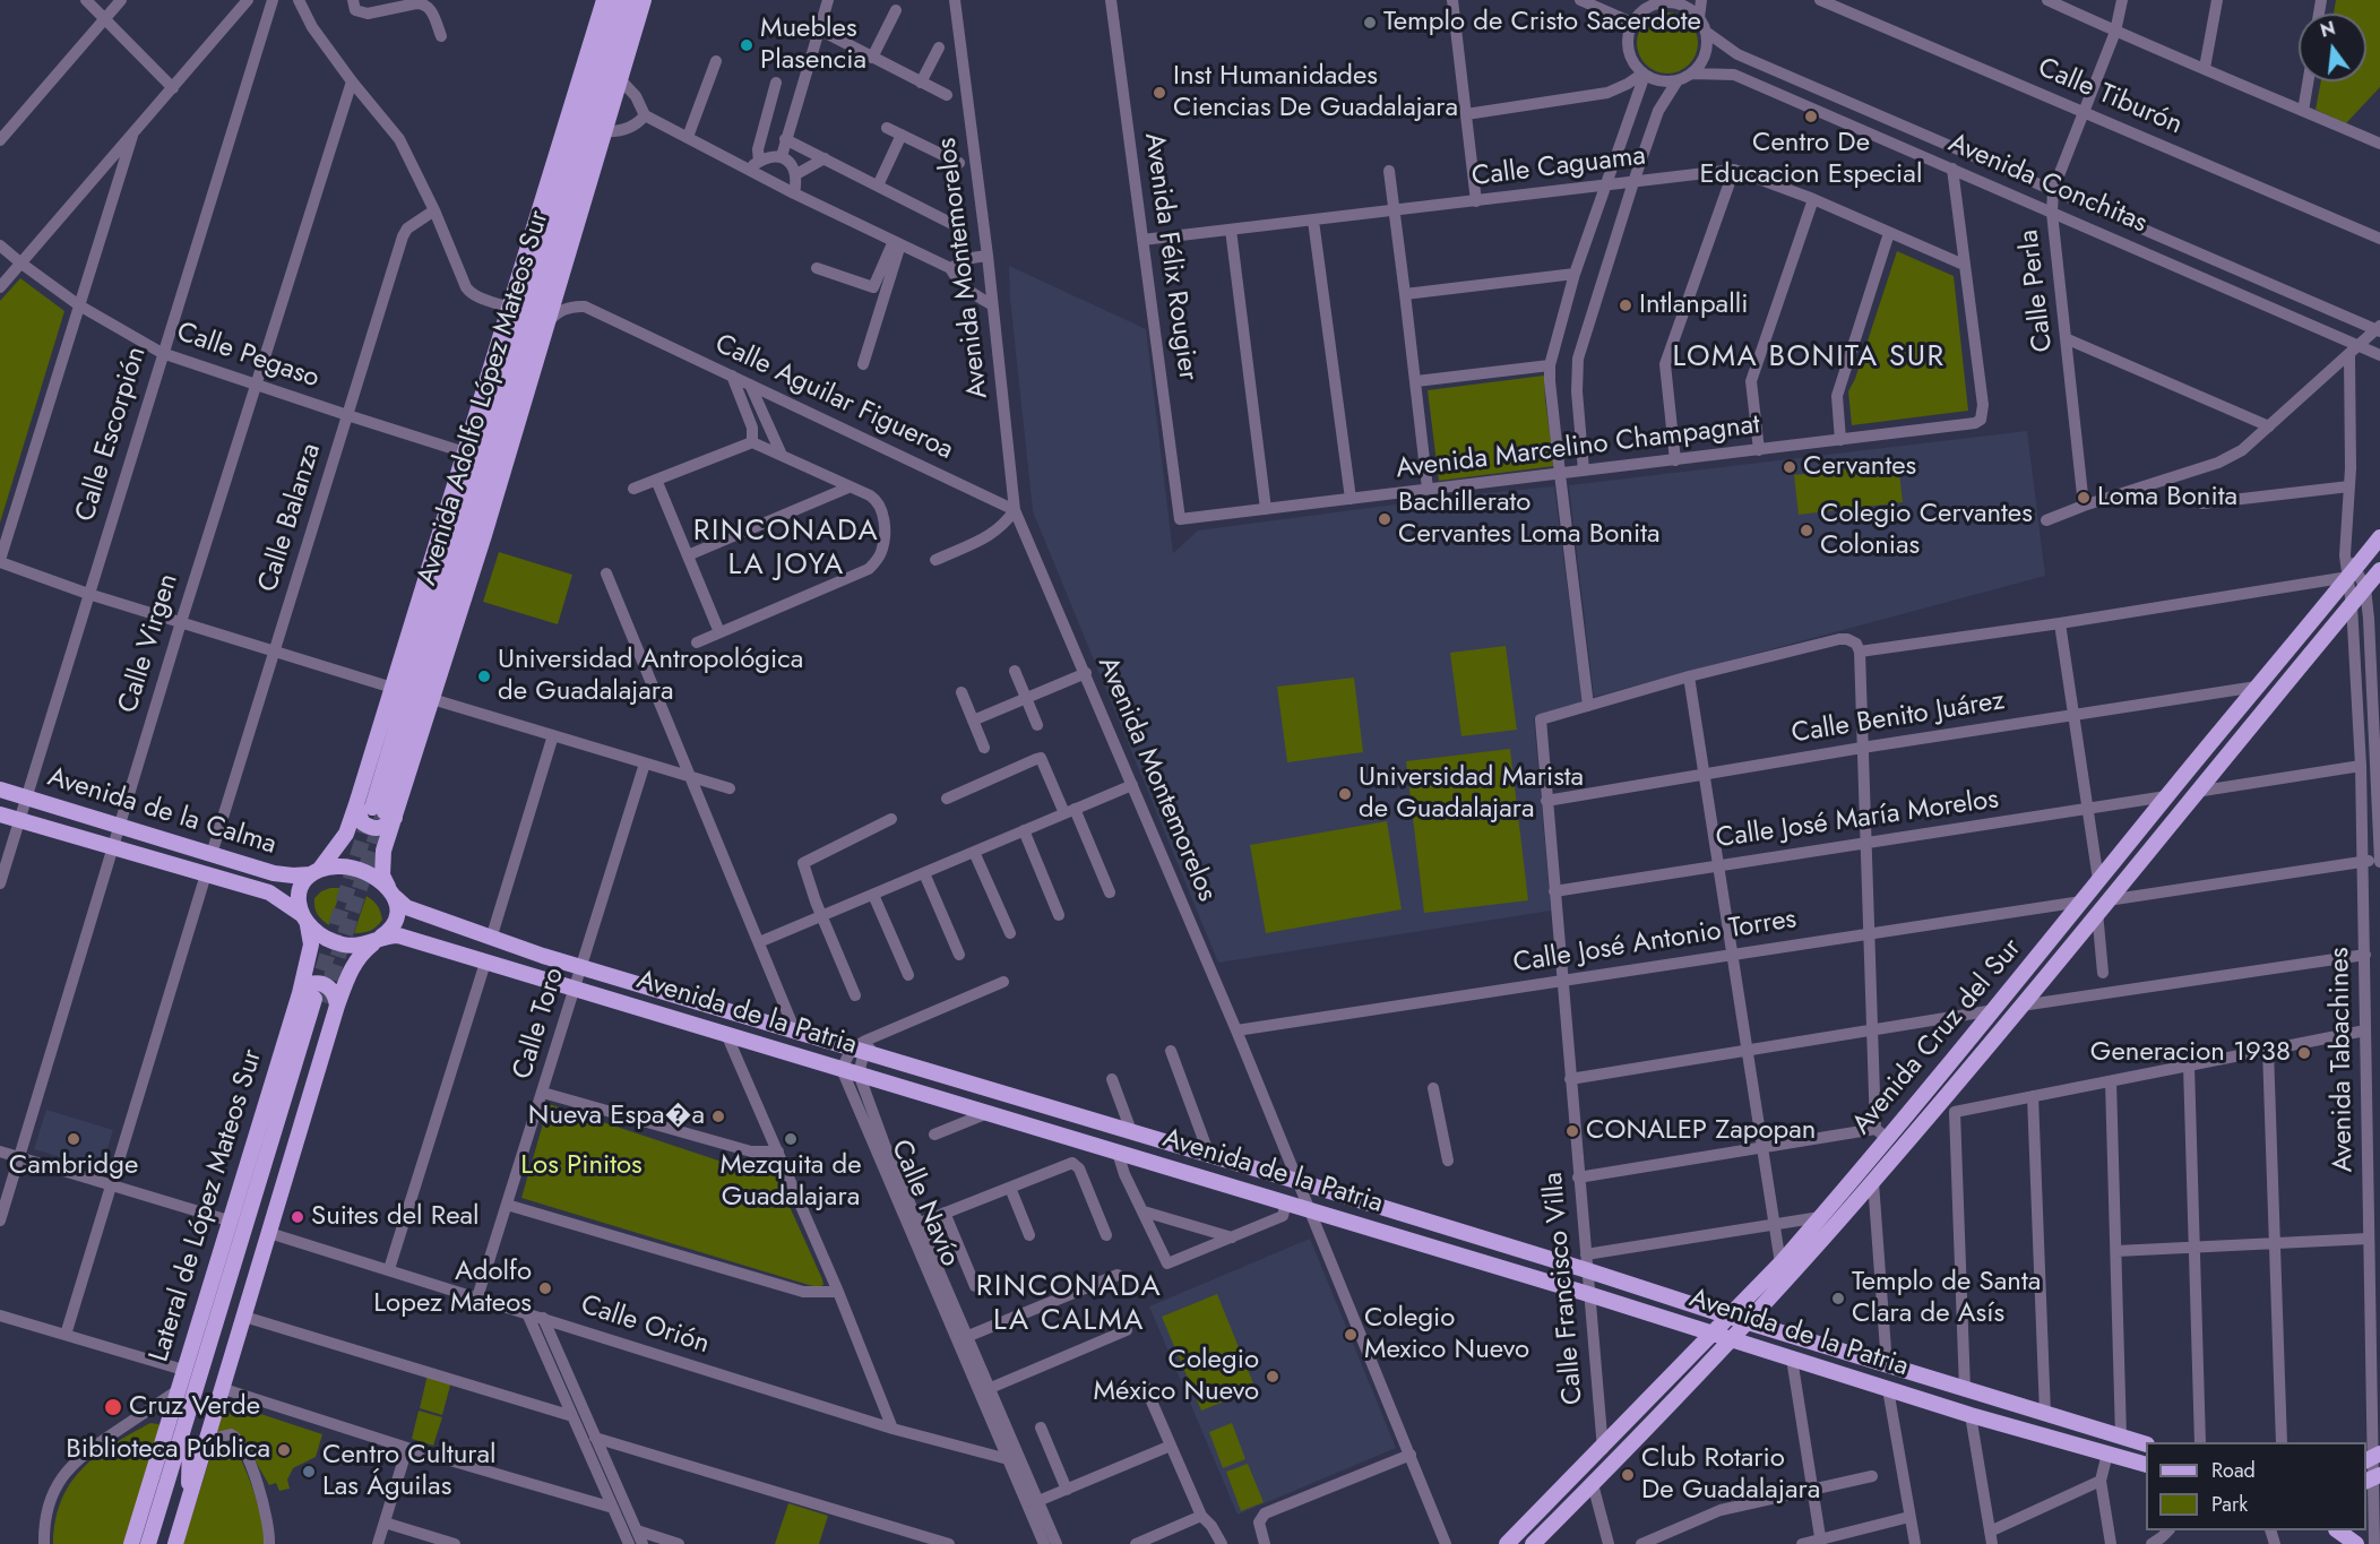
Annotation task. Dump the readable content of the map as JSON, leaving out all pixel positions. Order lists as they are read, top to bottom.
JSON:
{
  "streets": {
    "main road": [
      "Avenida Adolfo López Mateos Sur",
      "Avenida de la Calma",
      "Avenida de la Patria",
      "Avenida Cruz del Sur",
      "Lateral de López Mateos Sur"
    ],
    "street": [
      "Calle Tiburón",
      "Calle Caguama",
      "Avenida Conchitas",
      "Avenida Félix Rougier",
      "Avenida Montemorelos",
      "Calle Perla",
      "Calle Pegaso",
      "Calle Aguilar Figueroa",
      "Calle Escorpión",
      "Avenida Marcelino Champagnat",
      "Calle Balanza",
      "Calle Virgen",
      "Calle Benito Juárez",
      "Calle José María Morelos",
      "Calle José Antonio Torres",
      "Calle Toro",
      "Avenida Tabachines",
      "Calle Navío",
      "Calle Francisco Villa",
      "Calle Orión"
    ]
  },
  "crossings": [
    ["Calle Tiburón", "Calle Perla"],
    ["Calle Caguama", "Avenida Félix Rougier"],
    ["Calle Caguama", "Avenida Marcelino Champagnat"],
    ["Avenida Conchitas", "Calle Perla"],
    ["Avenida Félix Rougier", "Avenida Marcelino Champagnat"],
    ["Avenida Montemorelos", "Calle Aguilar Figueroa"],
    ["Avenida Montemorelos", "Calle José Antonio Torres"],
    ["Avenida Montemorelos", "Avenida de la Patria"],
    ["Calle Pegaso", "Calle Escorpión"],
    ["Calle Pegaso", "Calle Balanza"],
    ["Calle Pegaso", "Calle Virgen"],
    ["Calle Escorpión", "Avenida de la Calma"],
    ["Calle Balanza", "Avenida de la Calma"],
    ["Calle Virgen", "Avenida de la Calma"],
    ["Calle Benito Juárez", "Avenida Cruz del Sur"],
    ["Calle Benito Juárez", "Calle Francisco Villa"],
    ["Avenida de la Calma", "Avenida de la Patria"],
    ["Avenida de la Calma", "Lateral de López Mateos Sur"],
    ["Calle José María Morelos", "Avenida Cruz del Sur"],
    ["Calle José María Morelos", "Calle Francisco Villa"],
    ["Calle José Antonio Torres", "Avenida Cruz del Sur"],
    ["Calle José Antonio Torres", "Calle Francisco Villa"],
    ["Avenida de la Patria", "Calle Toro"],
    ["Avenida de la Patria", "Avenida Cruz del Sur"],
    ["Avenida de la Patria", "Calle Navío"],
    ["Avenida de la Patria", "Lateral de López Mateos Sur"],
    ["Avenida de la Patria", "Calle Francisco Villa"],
    ["Calle Toro", "Calle Orión"],
    ["Avenida Cruz del Sur", "Avenida Tabachines"],
    ["Avenida Cruz del Sur", "Calle Francisco Villa"],
    ["Calle Navío", "Calle Orión"],
    ["Lateral de López Mateos Sur", "Calle Orión"]
  ],
  "districts": ["LOMA BONITA SUR", "RINCONADA LA JOYA", "RINCONADA LA CALMA"],
  "parks": ["Los Pinitos"],
  "places": [
    "Templo de Cristo Sacerdote",
    "Muebles Plasencia",
    "Inst Humanidades Ciencias De Guadalajara",
    "Centro De Educacion Especial",
    "Intlanpalli",
    "Cervantes",
    "Loma Bonita",
    "Bachillerato Cervantes Loma Bonita",
    "Colegio Cervantes Colonias",
    "Universidad Antropológica de Guadalajara",
    "Universidad Marista de Guadalajara",
    "Generacion 1938",
    "Nueva Espa�a",
    "CONALEP Zapopan",
    "Cambridge",
    "Mezquita de Guadalajara",
    "Suites del Real",
    "Adolfo Lopez Mateos",
    "Templo de Santa Clara de Asís",
    "Colegio Mexico Nuevo",
    "Colegio México Nuevo",
    "Cruz Verde",
    "Biblioteca Pública",
    "Centro Cultural Las Águilas",
    "Club Rotario De Guadalajara"
  ],
  "legend": ["Road", "Park"],
  "north": "top"
}
